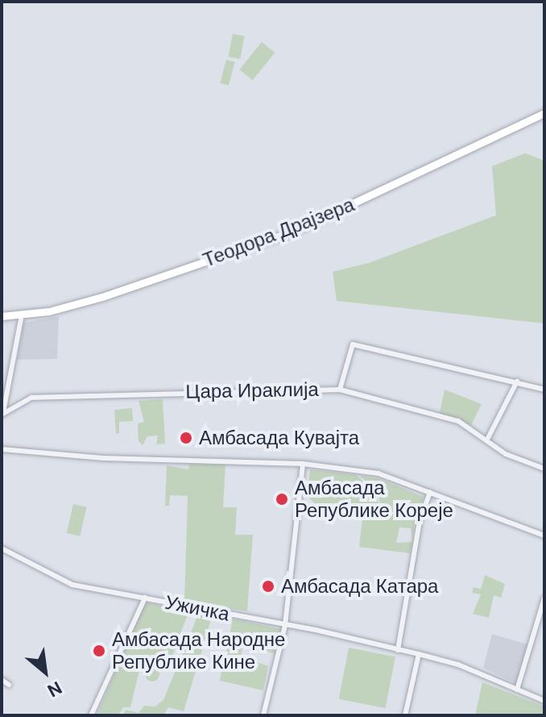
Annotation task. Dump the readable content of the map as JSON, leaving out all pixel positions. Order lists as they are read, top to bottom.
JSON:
{
  "streets": {
    "main road": ["Теодора Драјзера"],
    "street": ["Цара Ираклија", "Ужичка"]
  },
  "places": [
    "Амбасада Кувајта",
    "Амбасада Републике Кореје",
    "Амбасада Катара",
    "Амбасада Народне Републике Кине"
  ],
  "north": "bottom right"
}
